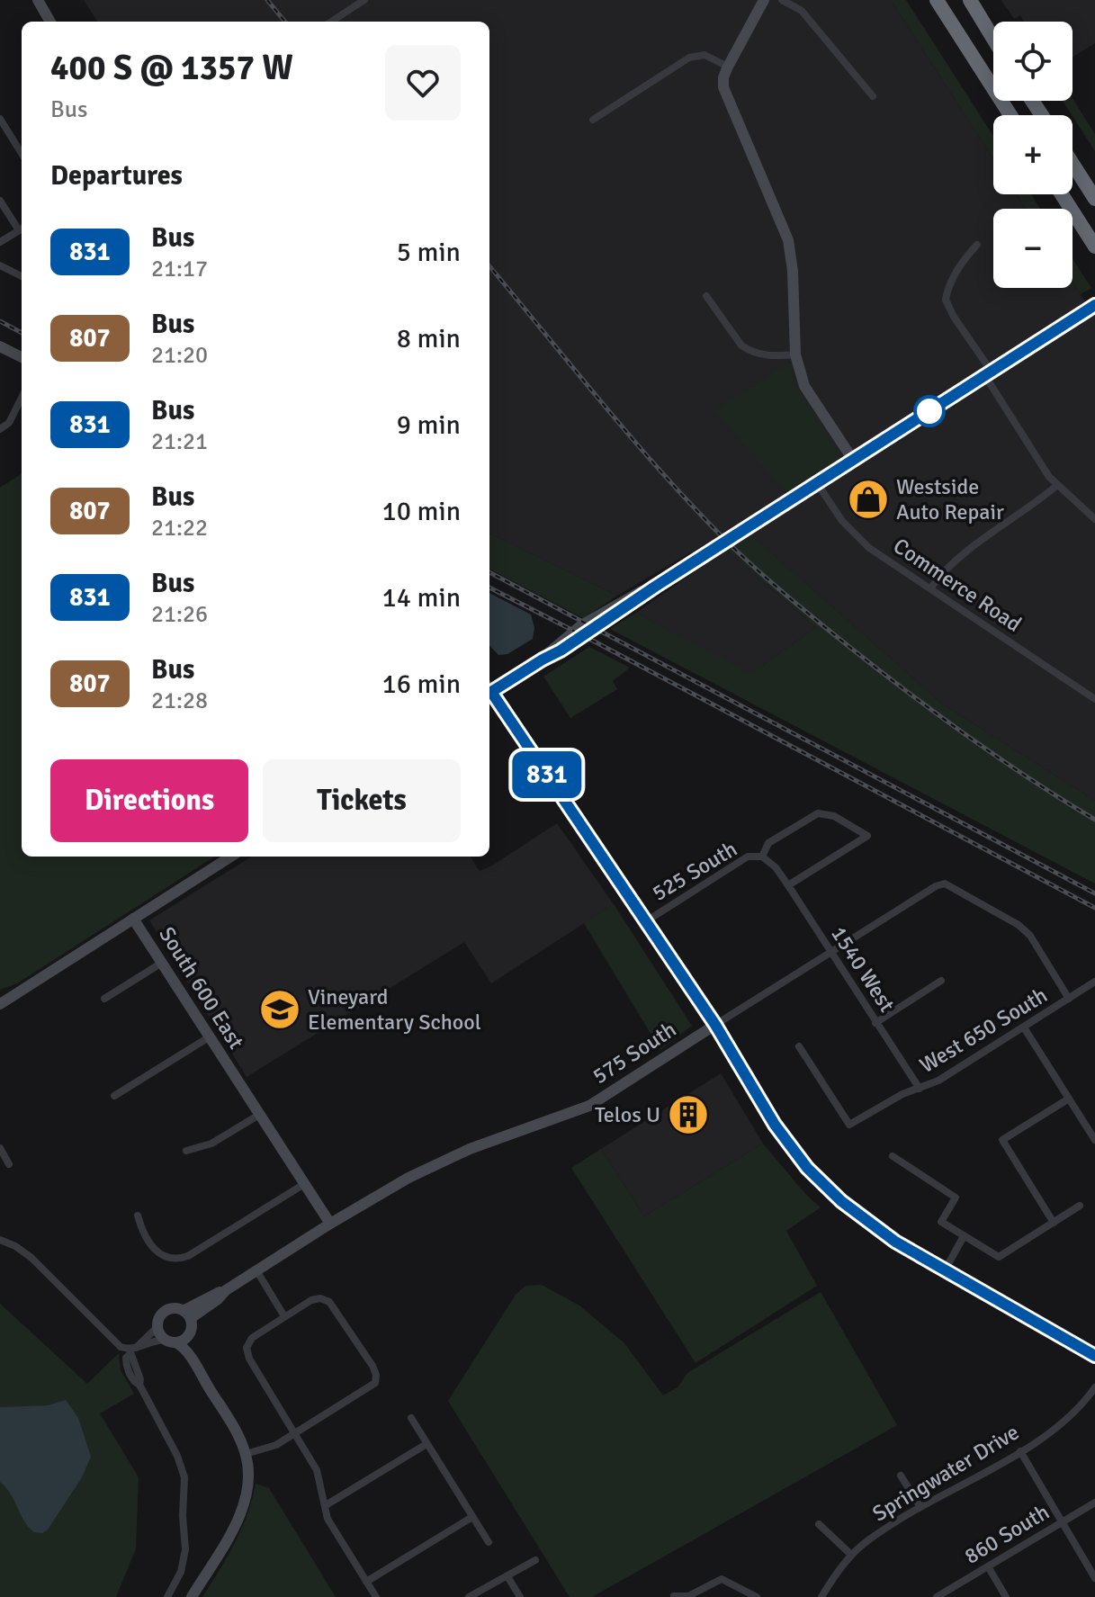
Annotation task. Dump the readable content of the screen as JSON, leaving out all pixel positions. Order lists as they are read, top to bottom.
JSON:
{
  "streets": {
    "street": [
      "Commerce Road",
      "525 South",
      "1540 West",
      "South 600 East",
      "West 650 South",
      "575 South",
      "Springwater Drive",
      "860 South"
    ]
  },
  "crossings": [
    ["525 South", "1540 West"],
    ["1540 West", "West 650 South"],
    ["1540 West", "575 South"],
    ["South 600 East", "575 South"],
    ["West 650 South", "575 South"]
  ],
  "places": {
    "shop": ["Westside Auto Repair"],
    "school or university": ["Vineyard Elementary School"],
    "building": ["Telos U"]
  },
  "lines": ["bus line 831"],
  "page": {
    "on_map": "831",
    "map_buttons": ["+", "−"],
    "heading": [
      ["400 S @ 1357 W", "Bus"],
      "Departures"
    ],
    "list": [
      {
        "mark": "831",
        "name": "Bus",
        "note": "21:17",
        "value": "5 min"
      },
      {
        "mark": "807",
        "name": "Bus",
        "note": "21:20",
        "value": "8 min"
      },
      {
        "mark": "831",
        "name": "Bus",
        "note": "21:21",
        "value": "9 min"
      },
      {
        "mark": "807",
        "name": "Bus",
        "note": "21:22",
        "value": "10 min"
      },
      {
        "mark": "831",
        "name": "Bus",
        "note": "21:26",
        "value": "14 min"
      },
      {
        "mark": "807",
        "name": "Bus",
        "note": "21:28",
        "value": "16 min"
      }
    ],
    "buttons": ["Directions", "Tickets"]
  }
}
